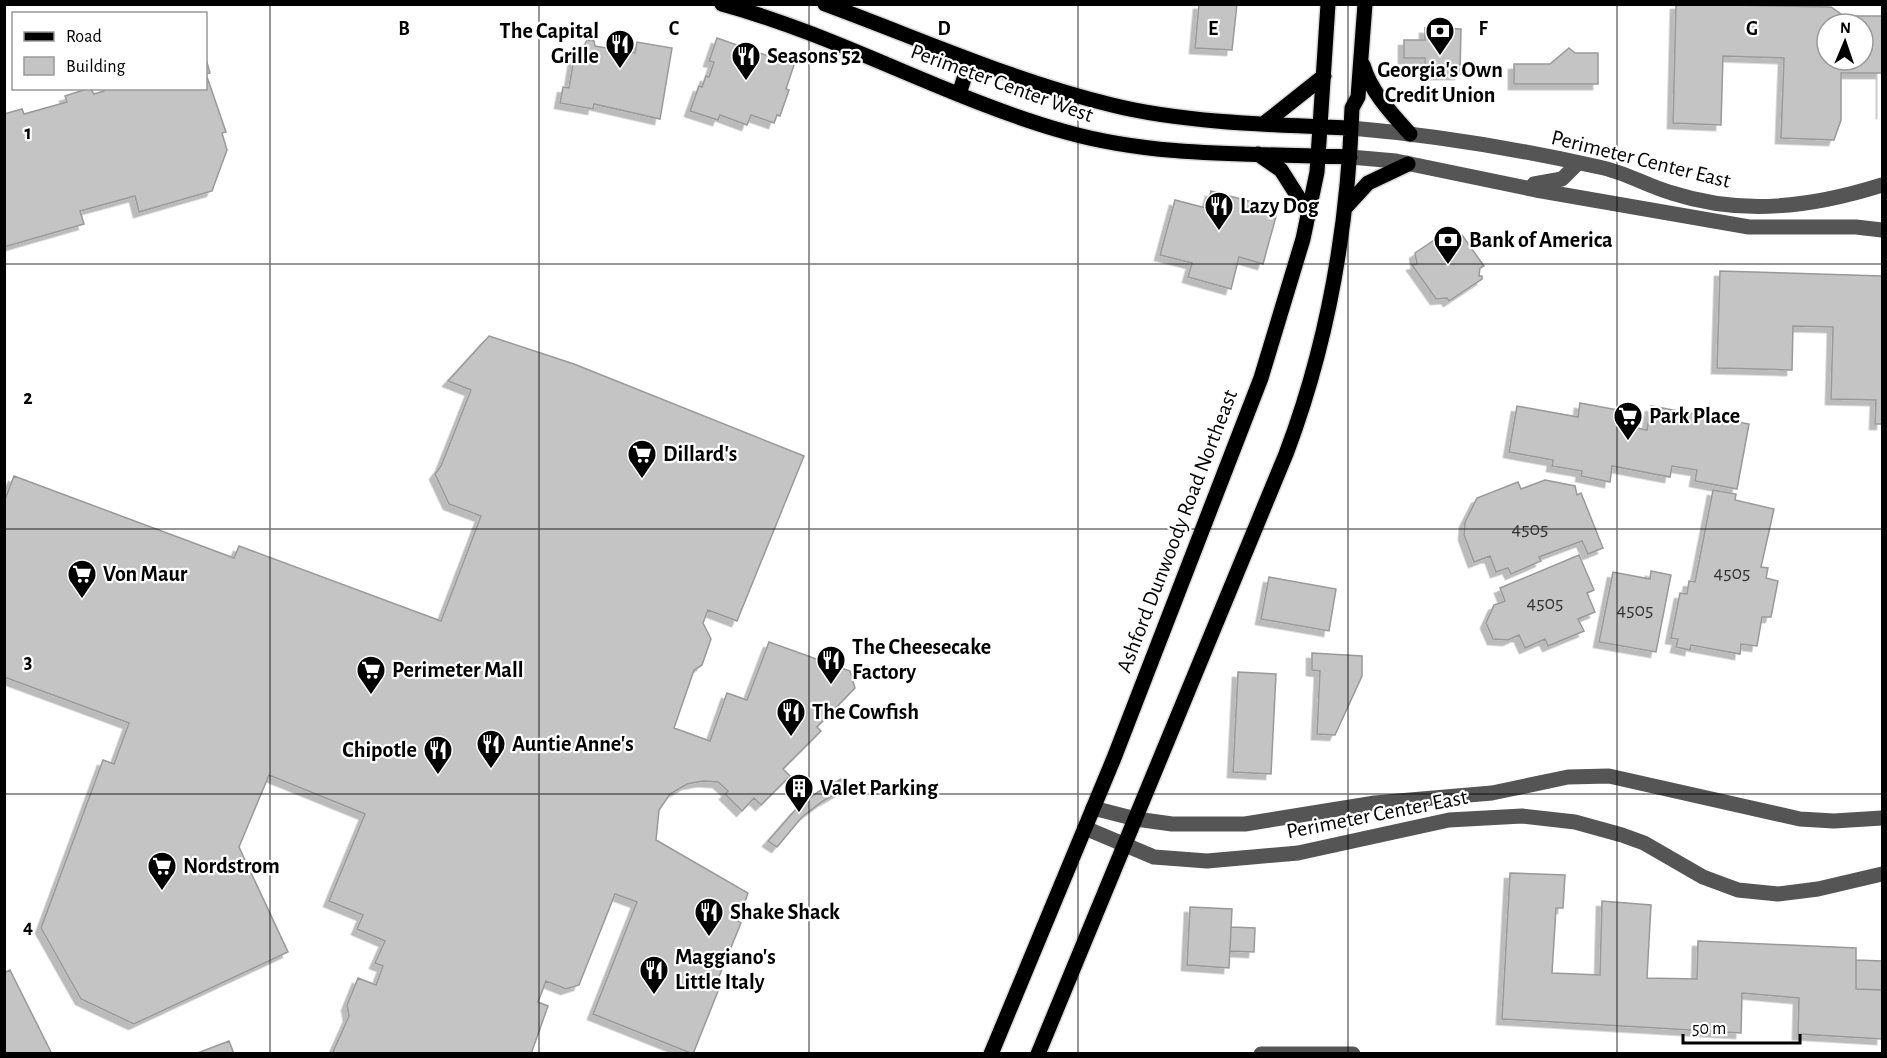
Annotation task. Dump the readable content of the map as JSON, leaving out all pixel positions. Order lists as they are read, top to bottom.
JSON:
{
  "streets": {
    "main road": ["Perimeter Center West", "Ashford Dunwoody Road Northeast"],
    "street": ["Perimeter Center East"]
  },
  "crossings": [
    ["Perimeter Center West", "Perimeter Center East"],
    ["Perimeter Center West", "Ashford Dunwoody Road Northeast"],
    ["Perimeter Center East", "Ashford Dunwoody Road Northeast"]
  ],
  "places": {
    "bank": ["Georgia's Own Credit Union", "Bank of America"],
    "restaurant": [
      "The Capital Grille",
      "Seasons 52",
      "Lazy Dog",
      "The Cheesecake Factory",
      "The Cowfish",
      "Auntie Anne's",
      "Chipotle",
      "Shake Shack",
      "Maggiano's Little Italy"
    ],
    "supermarket": [
      "Park Place",
      "Dillard's",
      "Von Maur",
      "Perimeter Mall",
      "Nordstrom"
    ],
    "building": ["Valet Parking"]
  },
  "house_numbers": [
    "4505",
    "4505",
    "4505",
    "4505"
  ],
  "legend": ["Road", "Building"],
  "scale_bar": "50 m",
  "north": "top",
  "grid": {
    "columns": [
      "B",
      "C",
      "D",
      "E",
      "F",
      "G"
    ],
    "rows": [
      "1",
      "2",
      "3",
      "4"
    ]
  }
}
